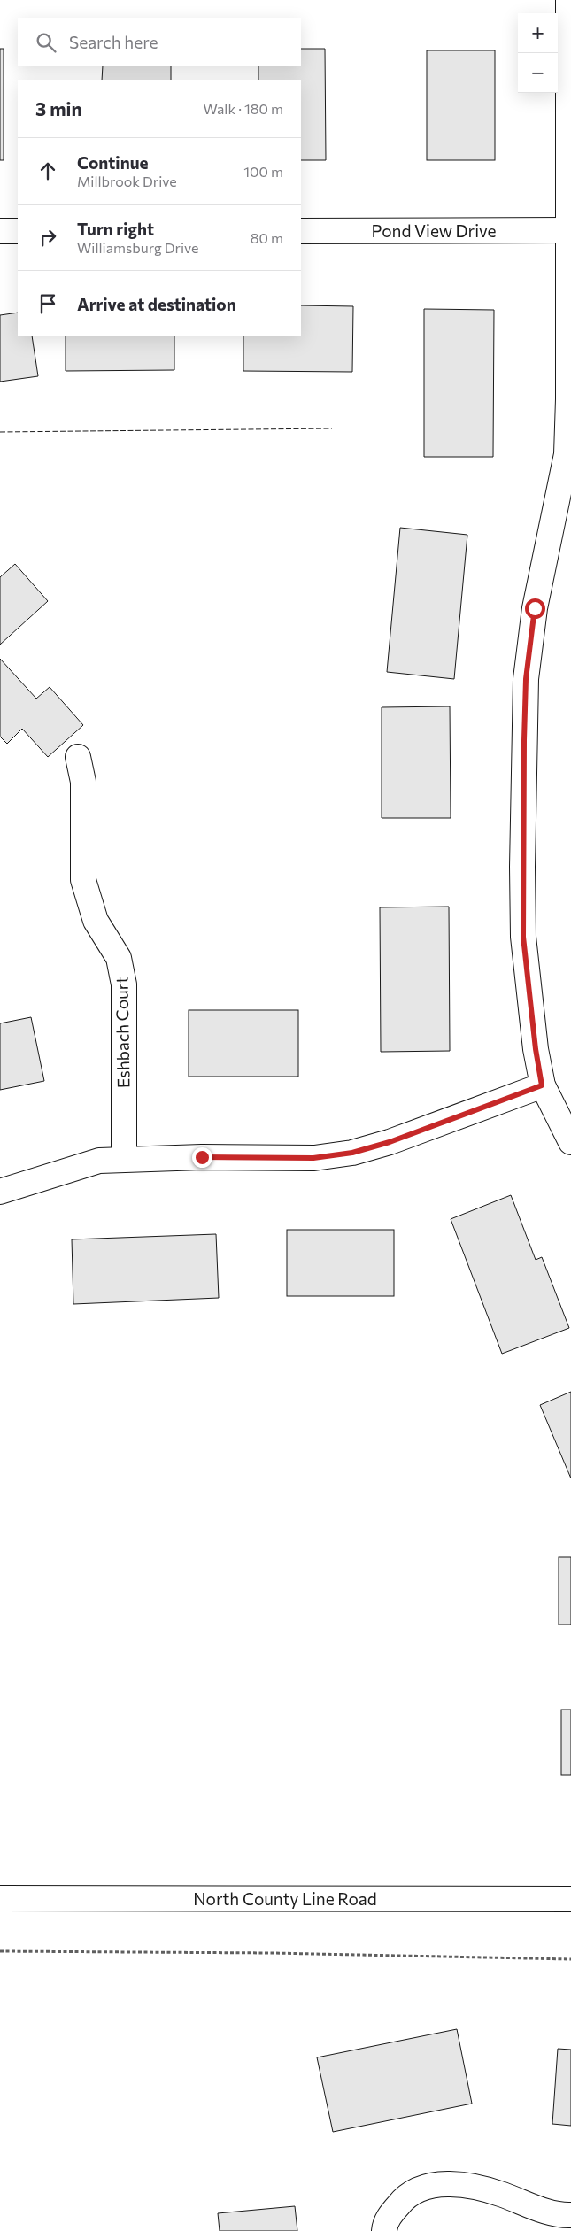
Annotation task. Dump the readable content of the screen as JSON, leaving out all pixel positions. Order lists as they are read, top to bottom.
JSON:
{
  "streets": {
    "street": ["Pond View Drive", "Eshbach Court", "North County Line Road"]
  },
  "page": {
    "map_buttons": ["+", "−"],
    "search": "Search here",
    "heading": ["3 min", "Walk · 180 m"],
    "list": [
      ["Continue", "Millbrook Drive", "100 m"],
      ["Turn right", "Williamsburg Drive", "80 m"],
      "Arrive at destination"
    ]
  }
}
